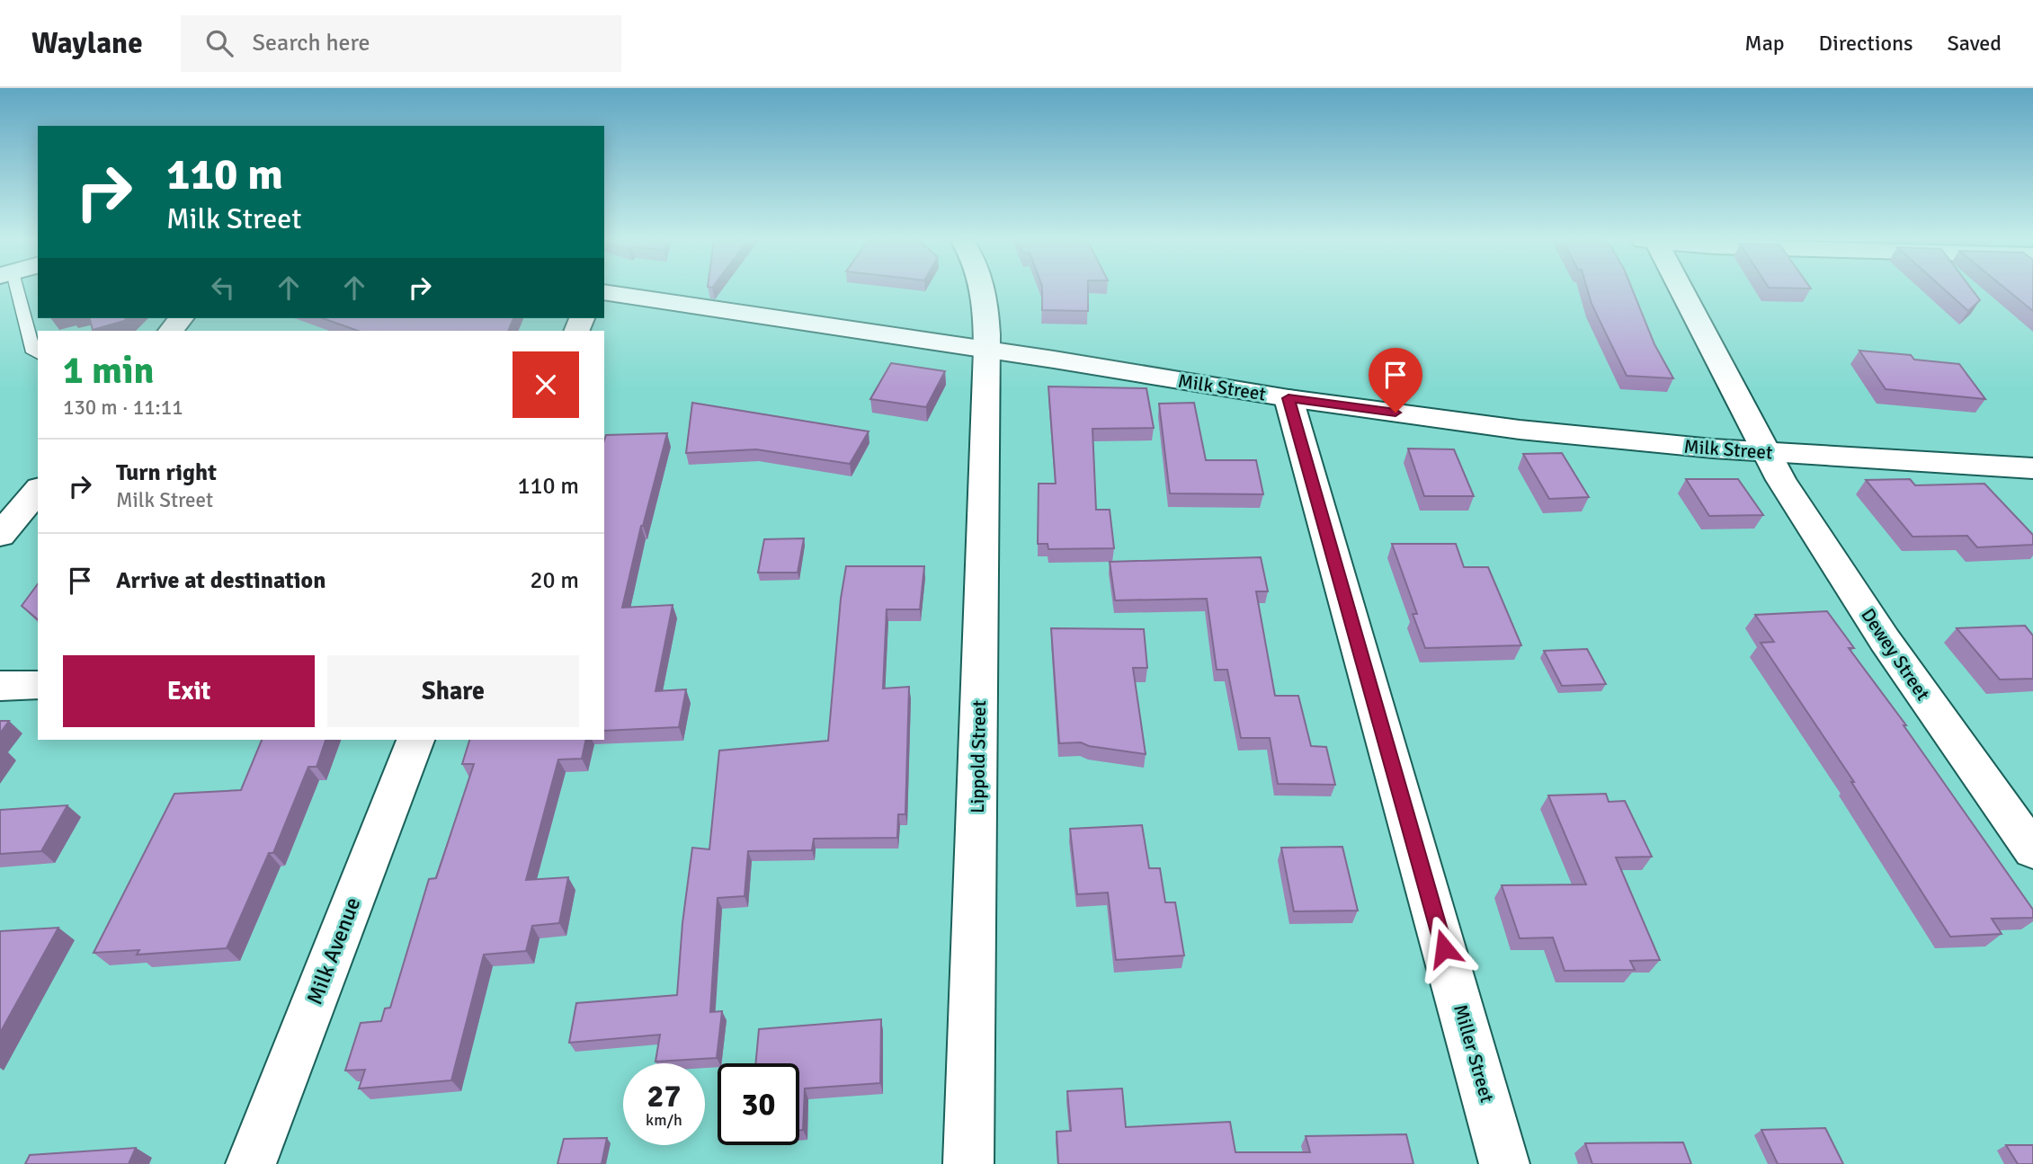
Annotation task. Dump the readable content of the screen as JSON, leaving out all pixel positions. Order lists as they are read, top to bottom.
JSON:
{
  "streets": {
    "street": [
      "Milk Street",
      "Dewey Street",
      "Lippold Street",
      "Milk Avenue",
      "Miller Street"
    ]
  },
  "crossings": [
    ["Milk Street", "Dewey Street"],
    ["Milk Street", "Lippold Street"],
    ["Milk Street", "Miller Street"]
  ],
  "page": {
    "header": "Waylane",
    "search": "Search here",
    "nav": ["Map", "Directions", "Saved"],
    "turn": ["110 m", "Milk Street"],
    "heading": ["1 min", "130 m · 11:11"],
    "list": [
      {
        "name": "Turn right",
        "note": "Milk Street",
        "value": "110 m"
      },
      {
        "name": "Arrive at destination",
        "value": "20 m"
      }
    ],
    "buttons": ["Exit", "Share"],
    "speed": "27 km/h",
    "limit": "30"
  }
}
